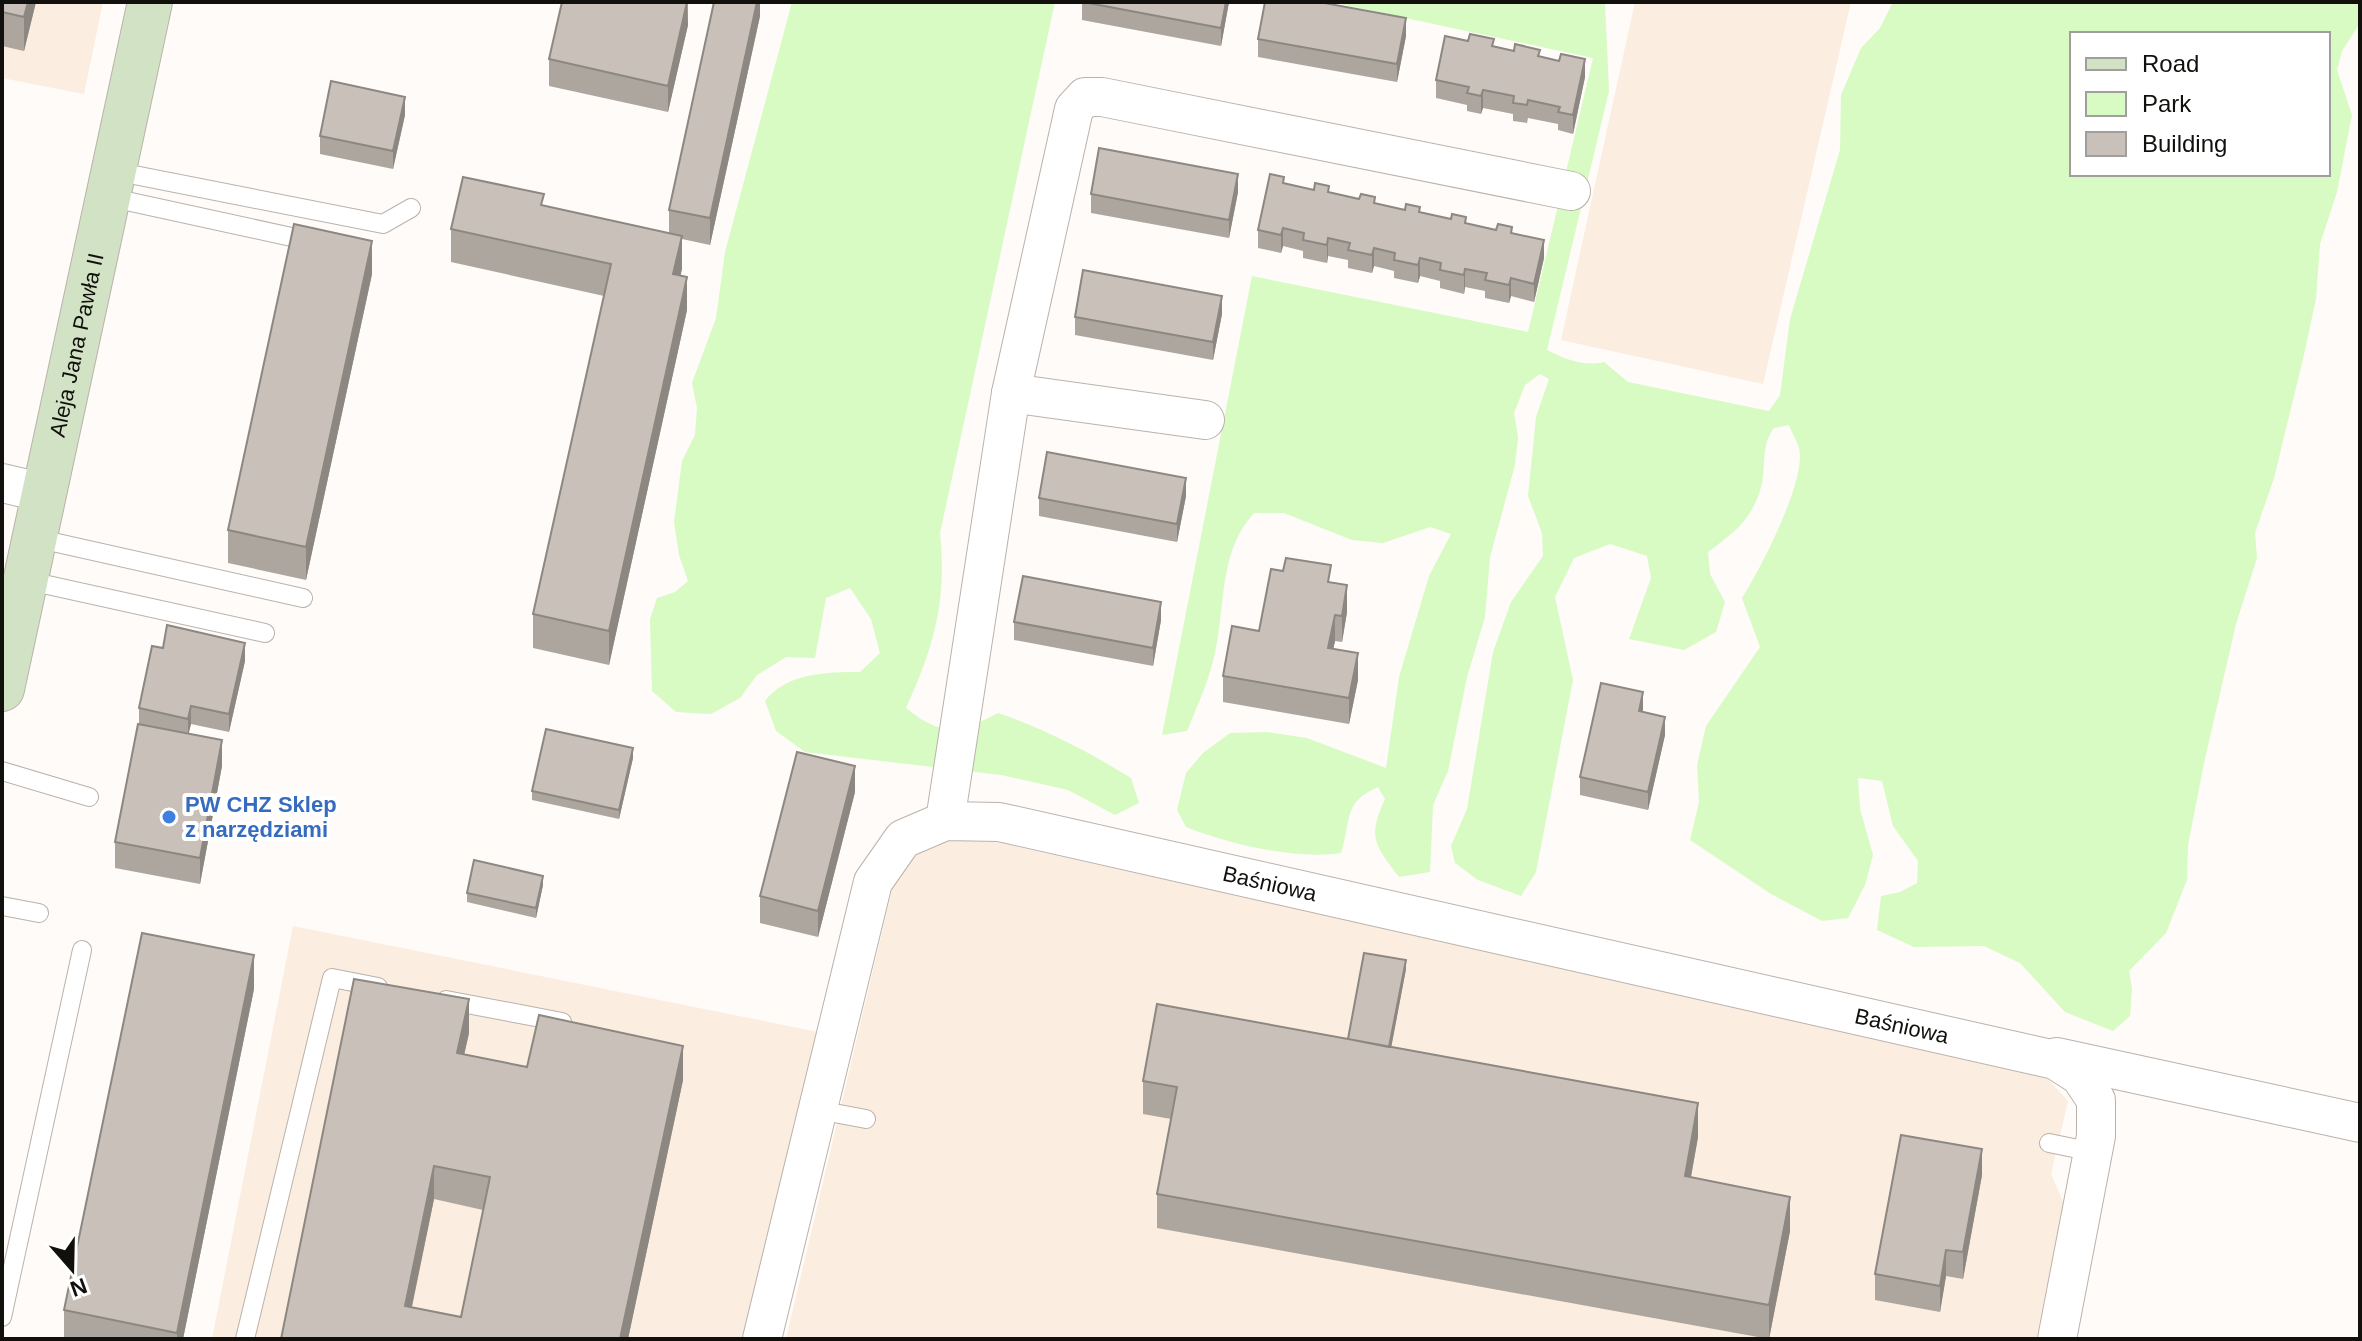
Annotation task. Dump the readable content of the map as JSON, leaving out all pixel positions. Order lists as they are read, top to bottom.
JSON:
{
  "streets": {
    "main road": ["Aleja Jana Pawła II"],
    "street": ["Baśniowa"]
  },
  "places": ["PW CHZ Sklep z narzędziami"],
  "legend": ["Road", "Park", "Building"],
  "north": "bottom"
}
